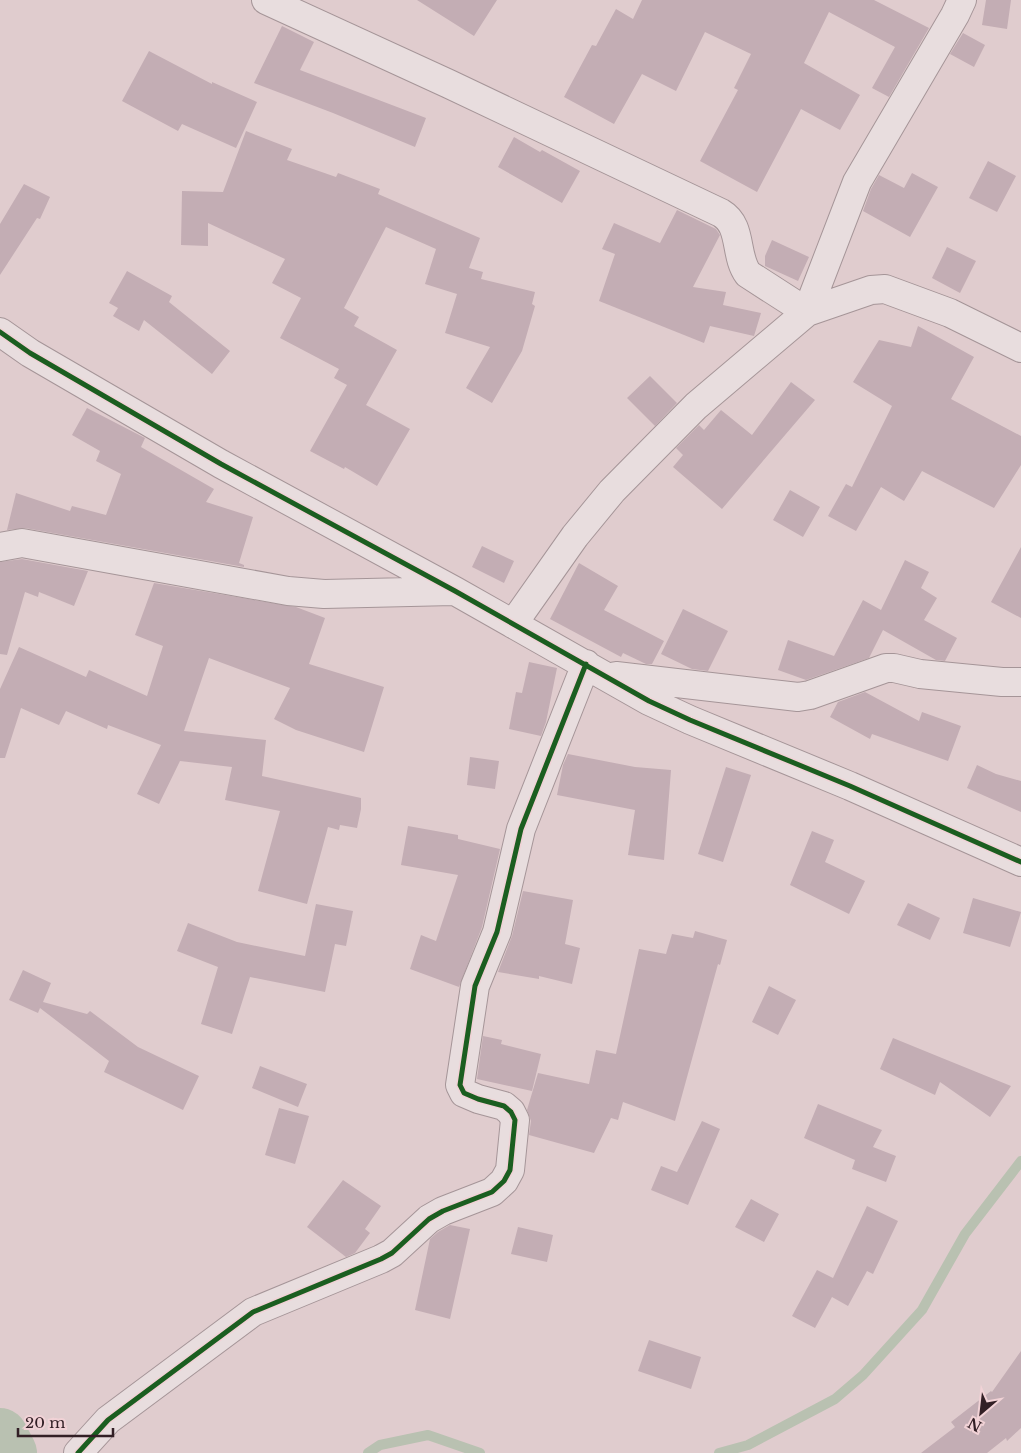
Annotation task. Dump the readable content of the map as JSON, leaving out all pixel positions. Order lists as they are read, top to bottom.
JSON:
{
  "scale_bar": "20 m",
  "north": "bottom left"
}
